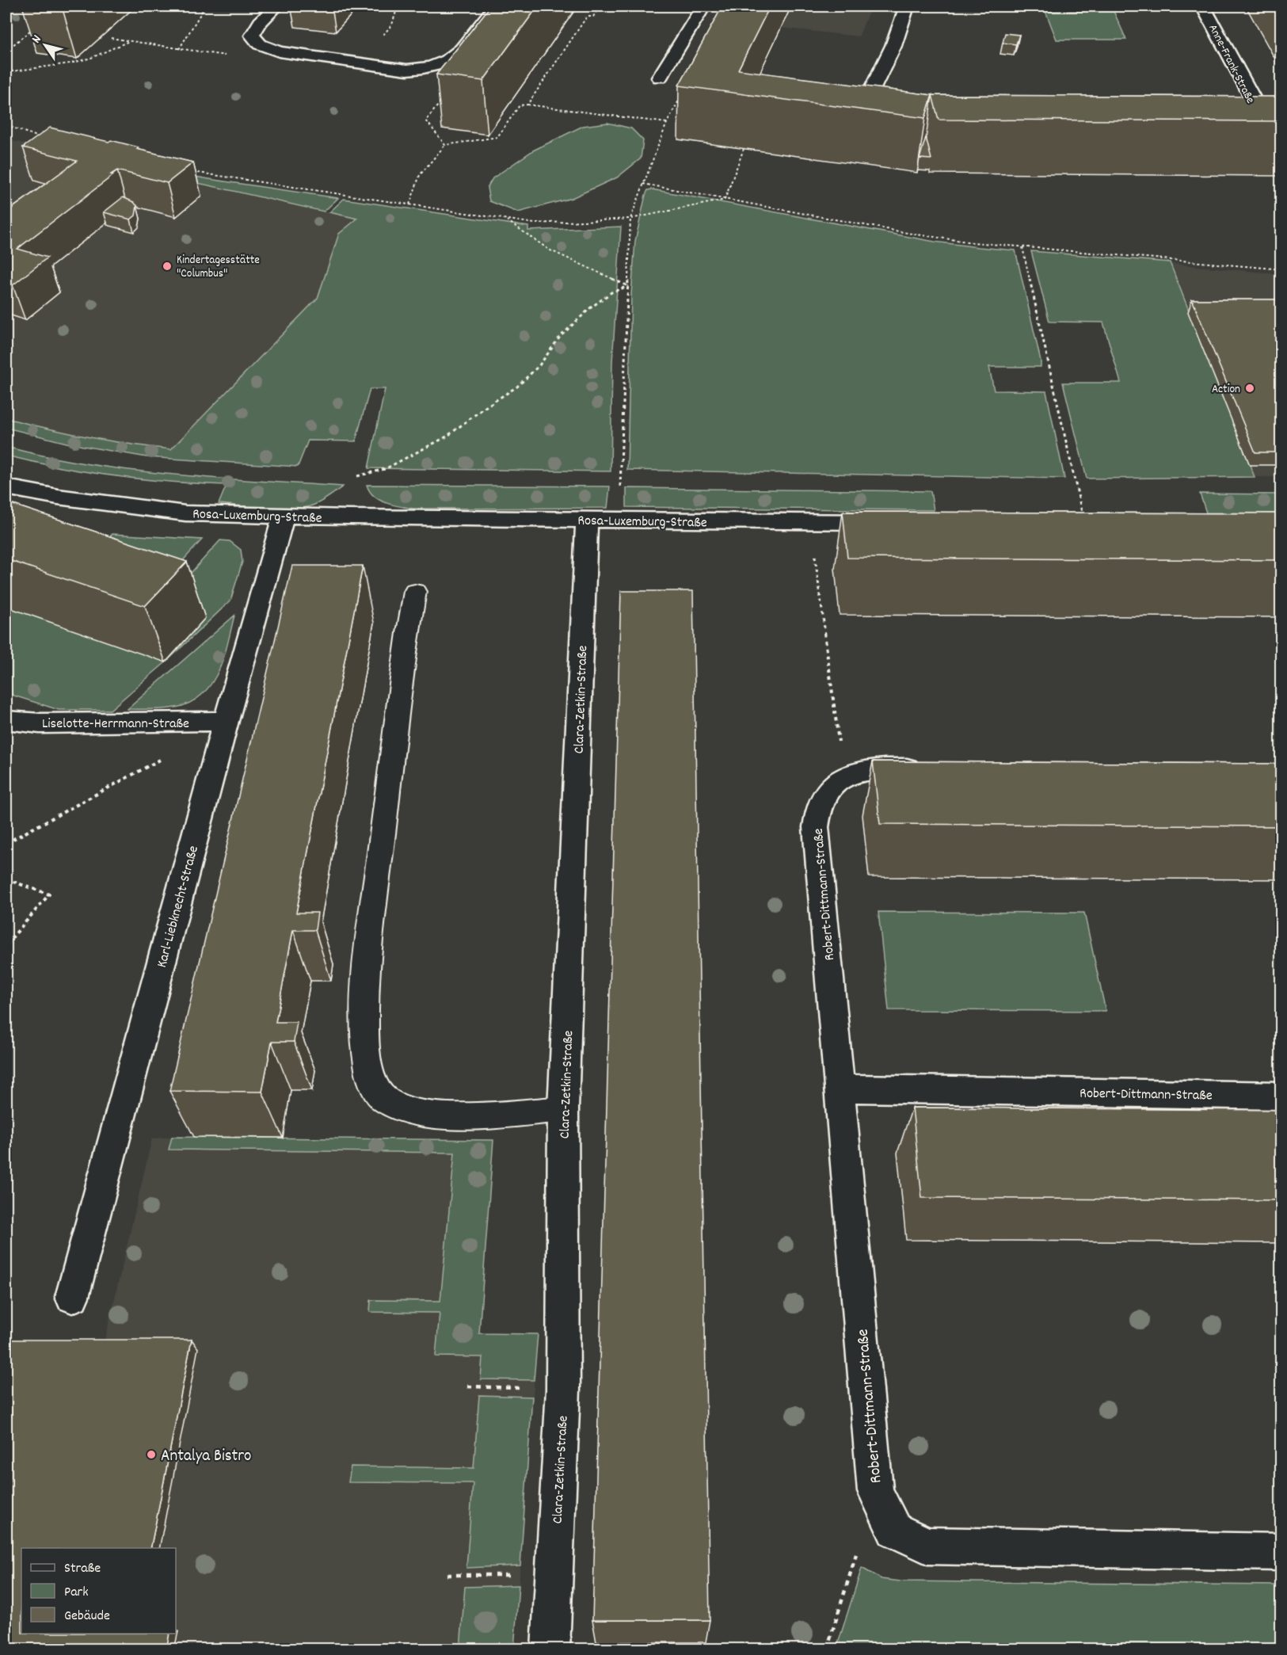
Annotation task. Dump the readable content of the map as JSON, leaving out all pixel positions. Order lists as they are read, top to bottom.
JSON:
{
  "streets": {
    "street": [
      "Anne-Frank-Straße",
      "Rosa-Luxemburg-Straße",
      "Clara-Zetkin-Straße",
      "Liselotte-Herrmann-Straße",
      "Robert-Dittmann-Straße",
      "Karl-Liebknecht-Straße"
    ]
  },
  "crossings": [
    ["Rosa-Luxemburg-Straße", "Clara-Zetkin-Straße"],
    ["Rosa-Luxemburg-Straße", "Karl-Liebknecht-Straße"],
    ["Liselotte-Herrmann-Straße", "Karl-Liebknecht-Straße"]
  ],
  "places": ["Kindertagesstätte \"Columbus\"", "Action", "Antalya Bistro"],
  "legend": ["Straße", "Park", "Gebäude"],
  "north": "top left"
}
